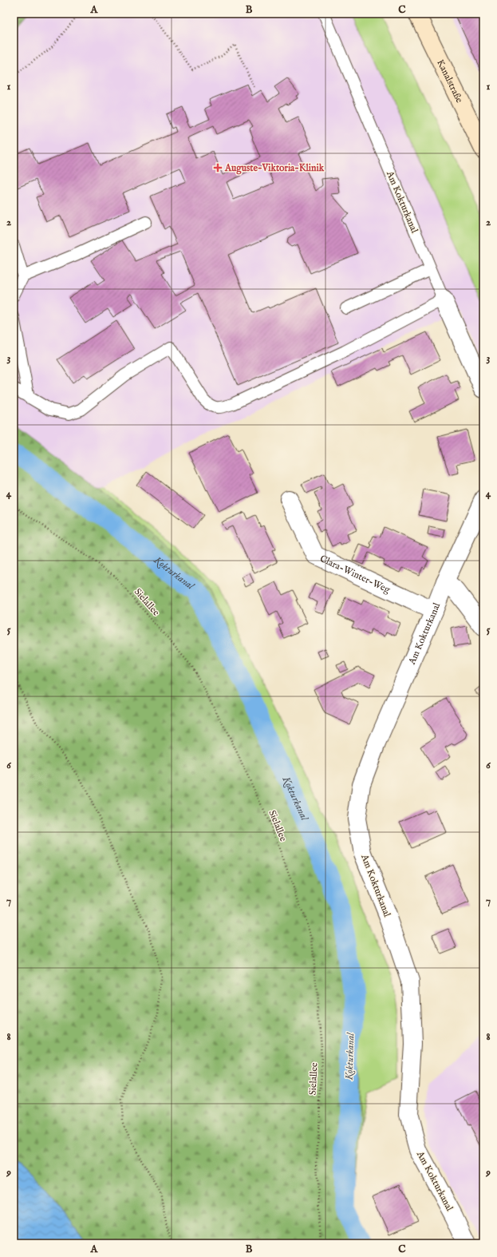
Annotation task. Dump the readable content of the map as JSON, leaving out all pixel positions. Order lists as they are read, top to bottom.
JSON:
{
  "streets": {
    "main road": ["Kanalstraße"],
    "street": ["Am Kokturkanal", "Clara-Winter-Weg"],
    "path": ["Sielallee"]
  },
  "crossings": [
    ["Am Kokturkanal", "Clara-Winter-Weg"]
  ],
  "water": ["Kokturkanal"],
  "places": {
    "health": ["Auguste-Viktoria-Klinik"]
  },
  "grid": {
    "columns": ["A", "B", "C"],
    "rows": [
      "1",
      "2",
      "3",
      "4",
      "5",
      "6",
      "7",
      "8",
      "9"
    ]
  }
}
